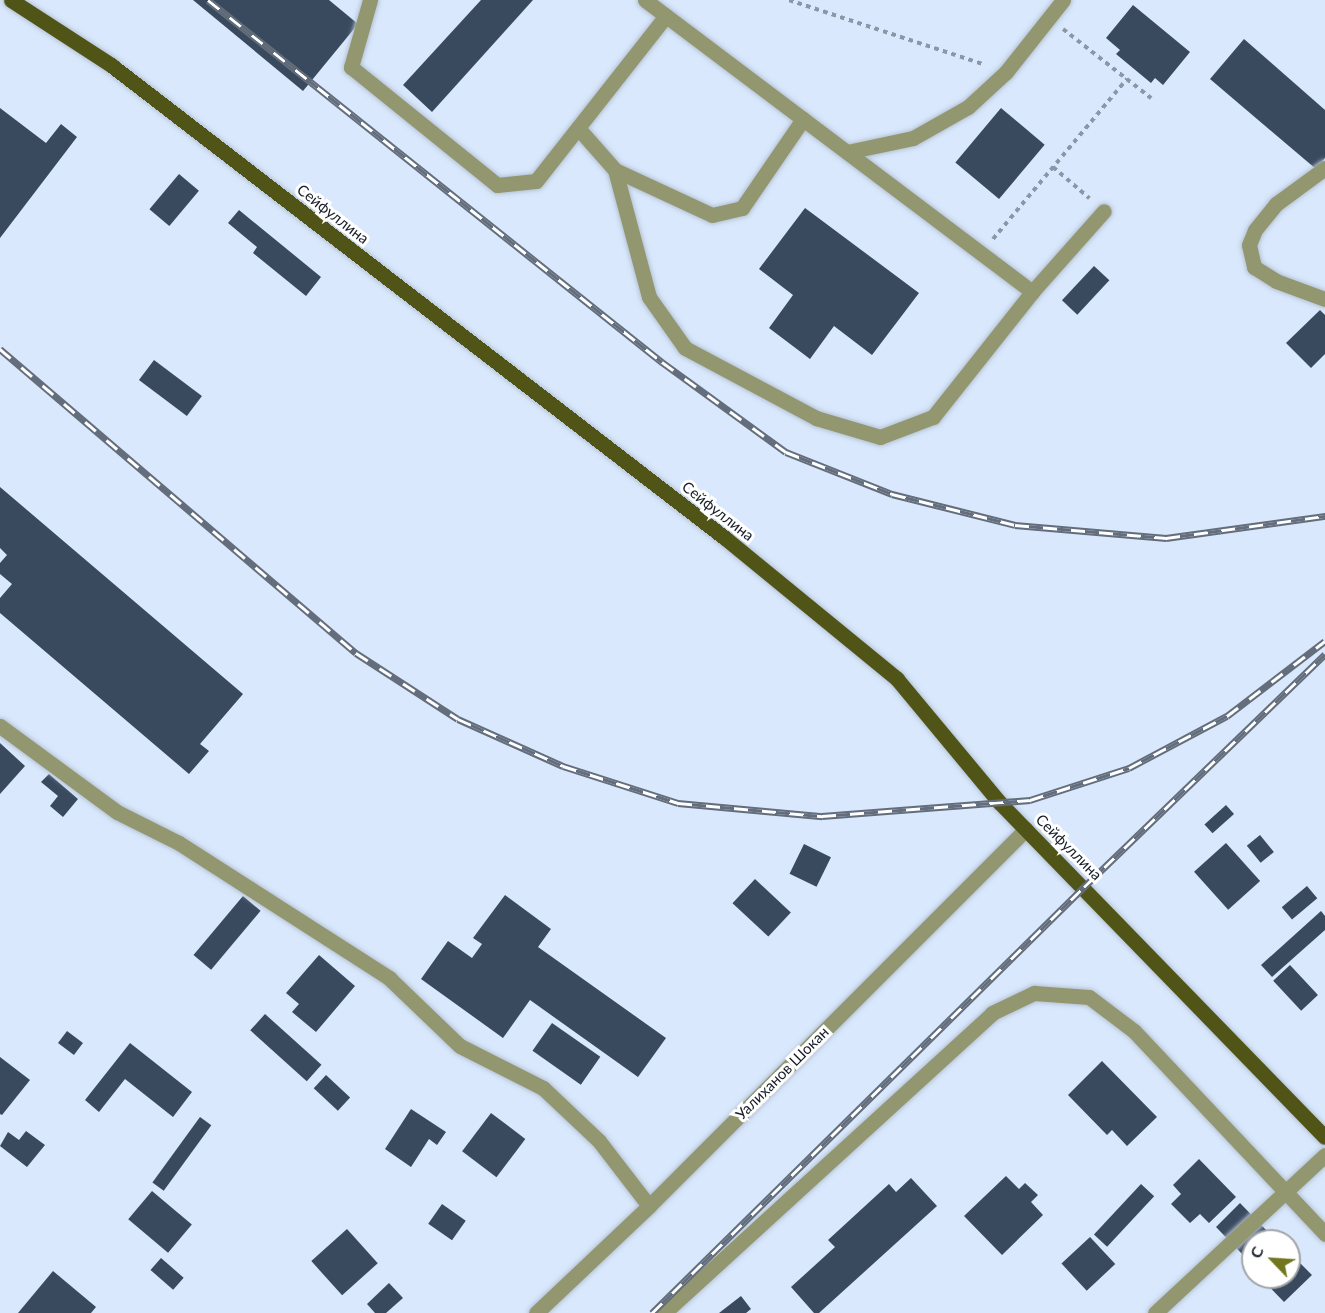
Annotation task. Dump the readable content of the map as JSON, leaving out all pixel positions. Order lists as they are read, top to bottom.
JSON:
{
  "streets": {
    "main road": ["Сейфуллина"],
    "street": ["Уалиханов Шокан"]
  },
  "crossings": [
    ["Сейфуллина", "Уалиханов Шокан"]
  ],
  "north": "top left"
}
